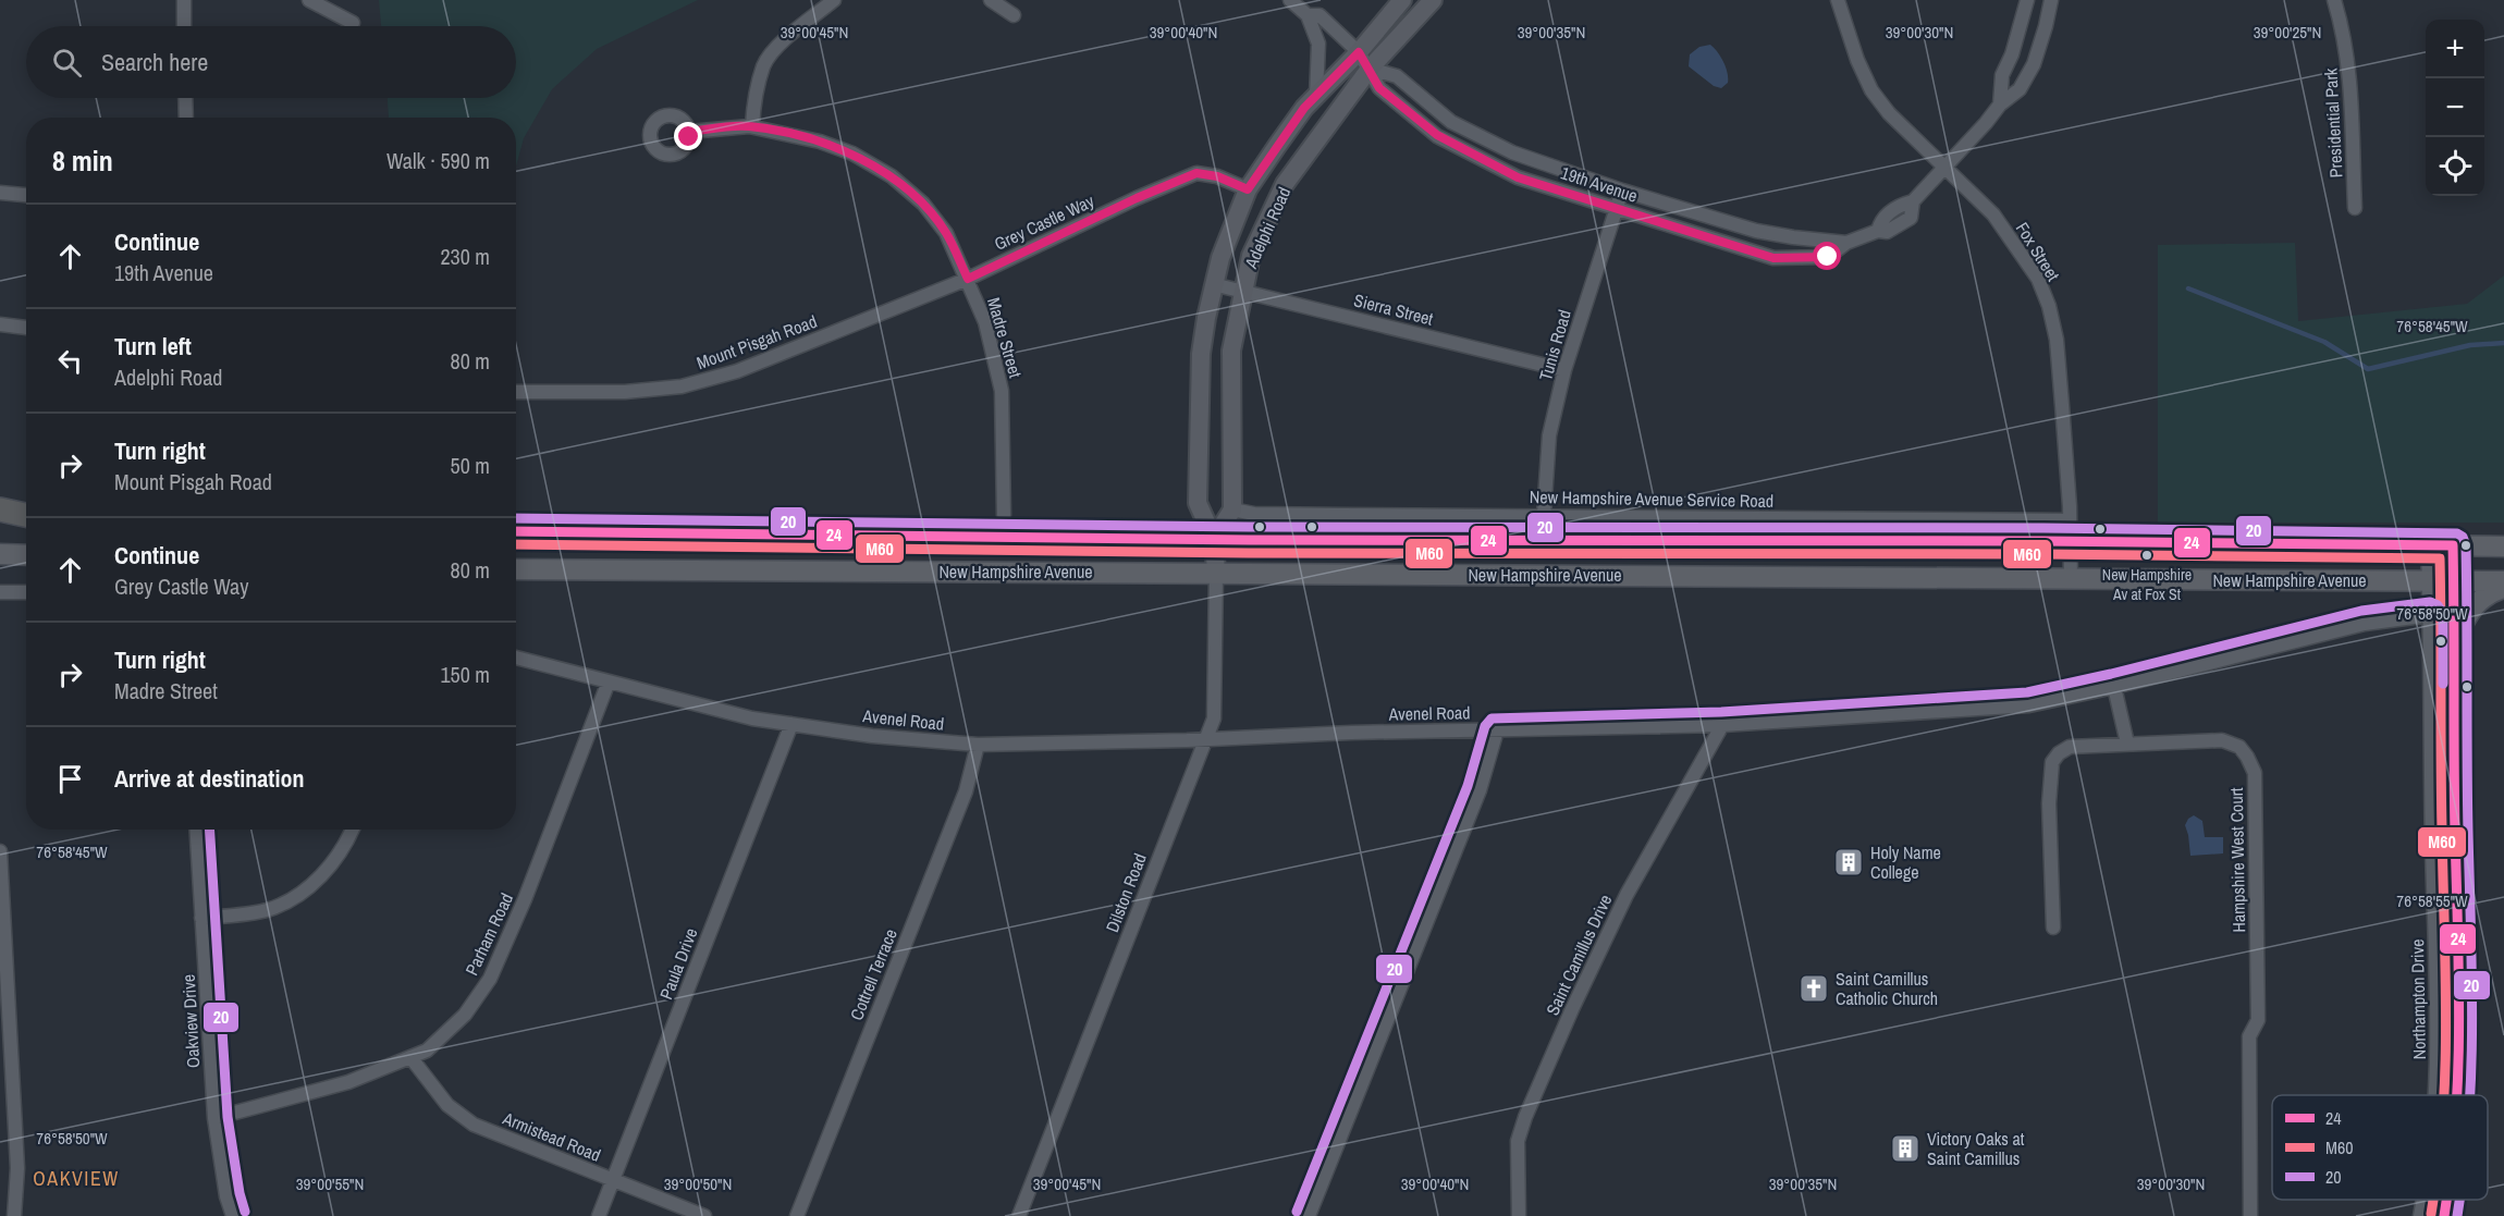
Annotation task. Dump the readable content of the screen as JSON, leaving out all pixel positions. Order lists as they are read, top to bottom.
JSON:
{
  "streets": {
    "main road": ["Adelphi Road", "New Hampshire Avenue"],
    "street": [
      "Presidential Park",
      "19th Avenue",
      "Grey Castle Way",
      "Fox Street",
      "Sierra Street",
      "Madre Street",
      "Mount Pisgah Road",
      "Tunis Road",
      "New Hampshire Avenue Service Road",
      "Avenel Road",
      "Hampshire West Court",
      "Dilston Road",
      "Parham Road",
      "Saint Camillus Drive",
      "Paula Drive",
      "Cottrell Terrace",
      "Northampton Drive",
      "Oakview Drive",
      "Armistead Road"
    ]
  },
  "crossings": [
    ["19th Avenue", "Adelphi Road"],
    ["19th Avenue", "Fox Street"],
    ["19th Avenue", "Tunis Road"],
    ["Grey Castle Way", "Adelphi Road"],
    ["Grey Castle Way", "Madre Street"],
    ["Grey Castle Way", "Mount Pisgah Road"],
    ["Adelphi Road", "Sierra Street"],
    ["Adelphi Road", "New Hampshire Avenue Service Road"],
    ["Adelphi Road", "New Hampshire Avenue"],
    ["Adelphi Road", "Dilston Road"],
    ["Fox Street", "New Hampshire Avenue Service Road"],
    ["Fox Street", "New Hampshire Avenue"],
    ["Sierra Street", "Tunis Road"],
    ["Madre Street", "Mount Pisgah Road"],
    ["Tunis Road", "New Hampshire Avenue Service Road"],
    ["New Hampshire Avenue", "Dilston Road"],
    ["New Hampshire Avenue", "Northampton Drive"],
    ["Avenel Road", "Dilston Road"],
    ["Avenel Road", "Parham Road"],
    ["Avenel Road", "Saint Camillus Drive"],
    ["Avenel Road", "Paula Drive"],
    ["Avenel Road", "Cottrell Terrace"],
    ["Avenel Road", "Northampton Drive"],
    ["Parham Road", "Oakview Drive"],
    ["Parham Road", "Armistead Road"],
    ["Paula Drive", "Armistead Road"]
  ],
  "districts": ["OAKVIEW"],
  "places": {
    "other": ["New Hampshire Av at Fox St"],
    "building": ["Holy Name College", "Victory Oaks at Saint Camillus"],
    "church": ["Saint Camillus Catholic Church"]
  },
  "lines": ["transit line 20", "transit line 24", "transit line M60"],
  "legend": ["24", "M60", "20"],
  "page": {
    "map_buttons": ["+", "−"],
    "search": "Search here",
    "heading": ["8 min", "Walk · 590 m"],
    "list": [
      ["Continue", "19th Avenue", "230 m"],
      ["Turn left", "Adelphi Road", "80 m"],
      ["Turn right", "Mount Pisgah Road", "50 m"],
      ["Continue", "Grey Castle Way", "80 m"],
      ["Turn right", "Madre Street", "150 m"],
      "Arrive at destination"
    ]
  },
  "coordinates": [
    "39°00'45\"N",
    "39°00'40\"N",
    "39°00'35\"N",
    "39°00'30\"N",
    "39°00'25\"N",
    "76°58'45\"W",
    "76°58'50\"W",
    "76°58'55\"W",
    "39°00'55\"N",
    "39°00'50\"N"
  ]
}
